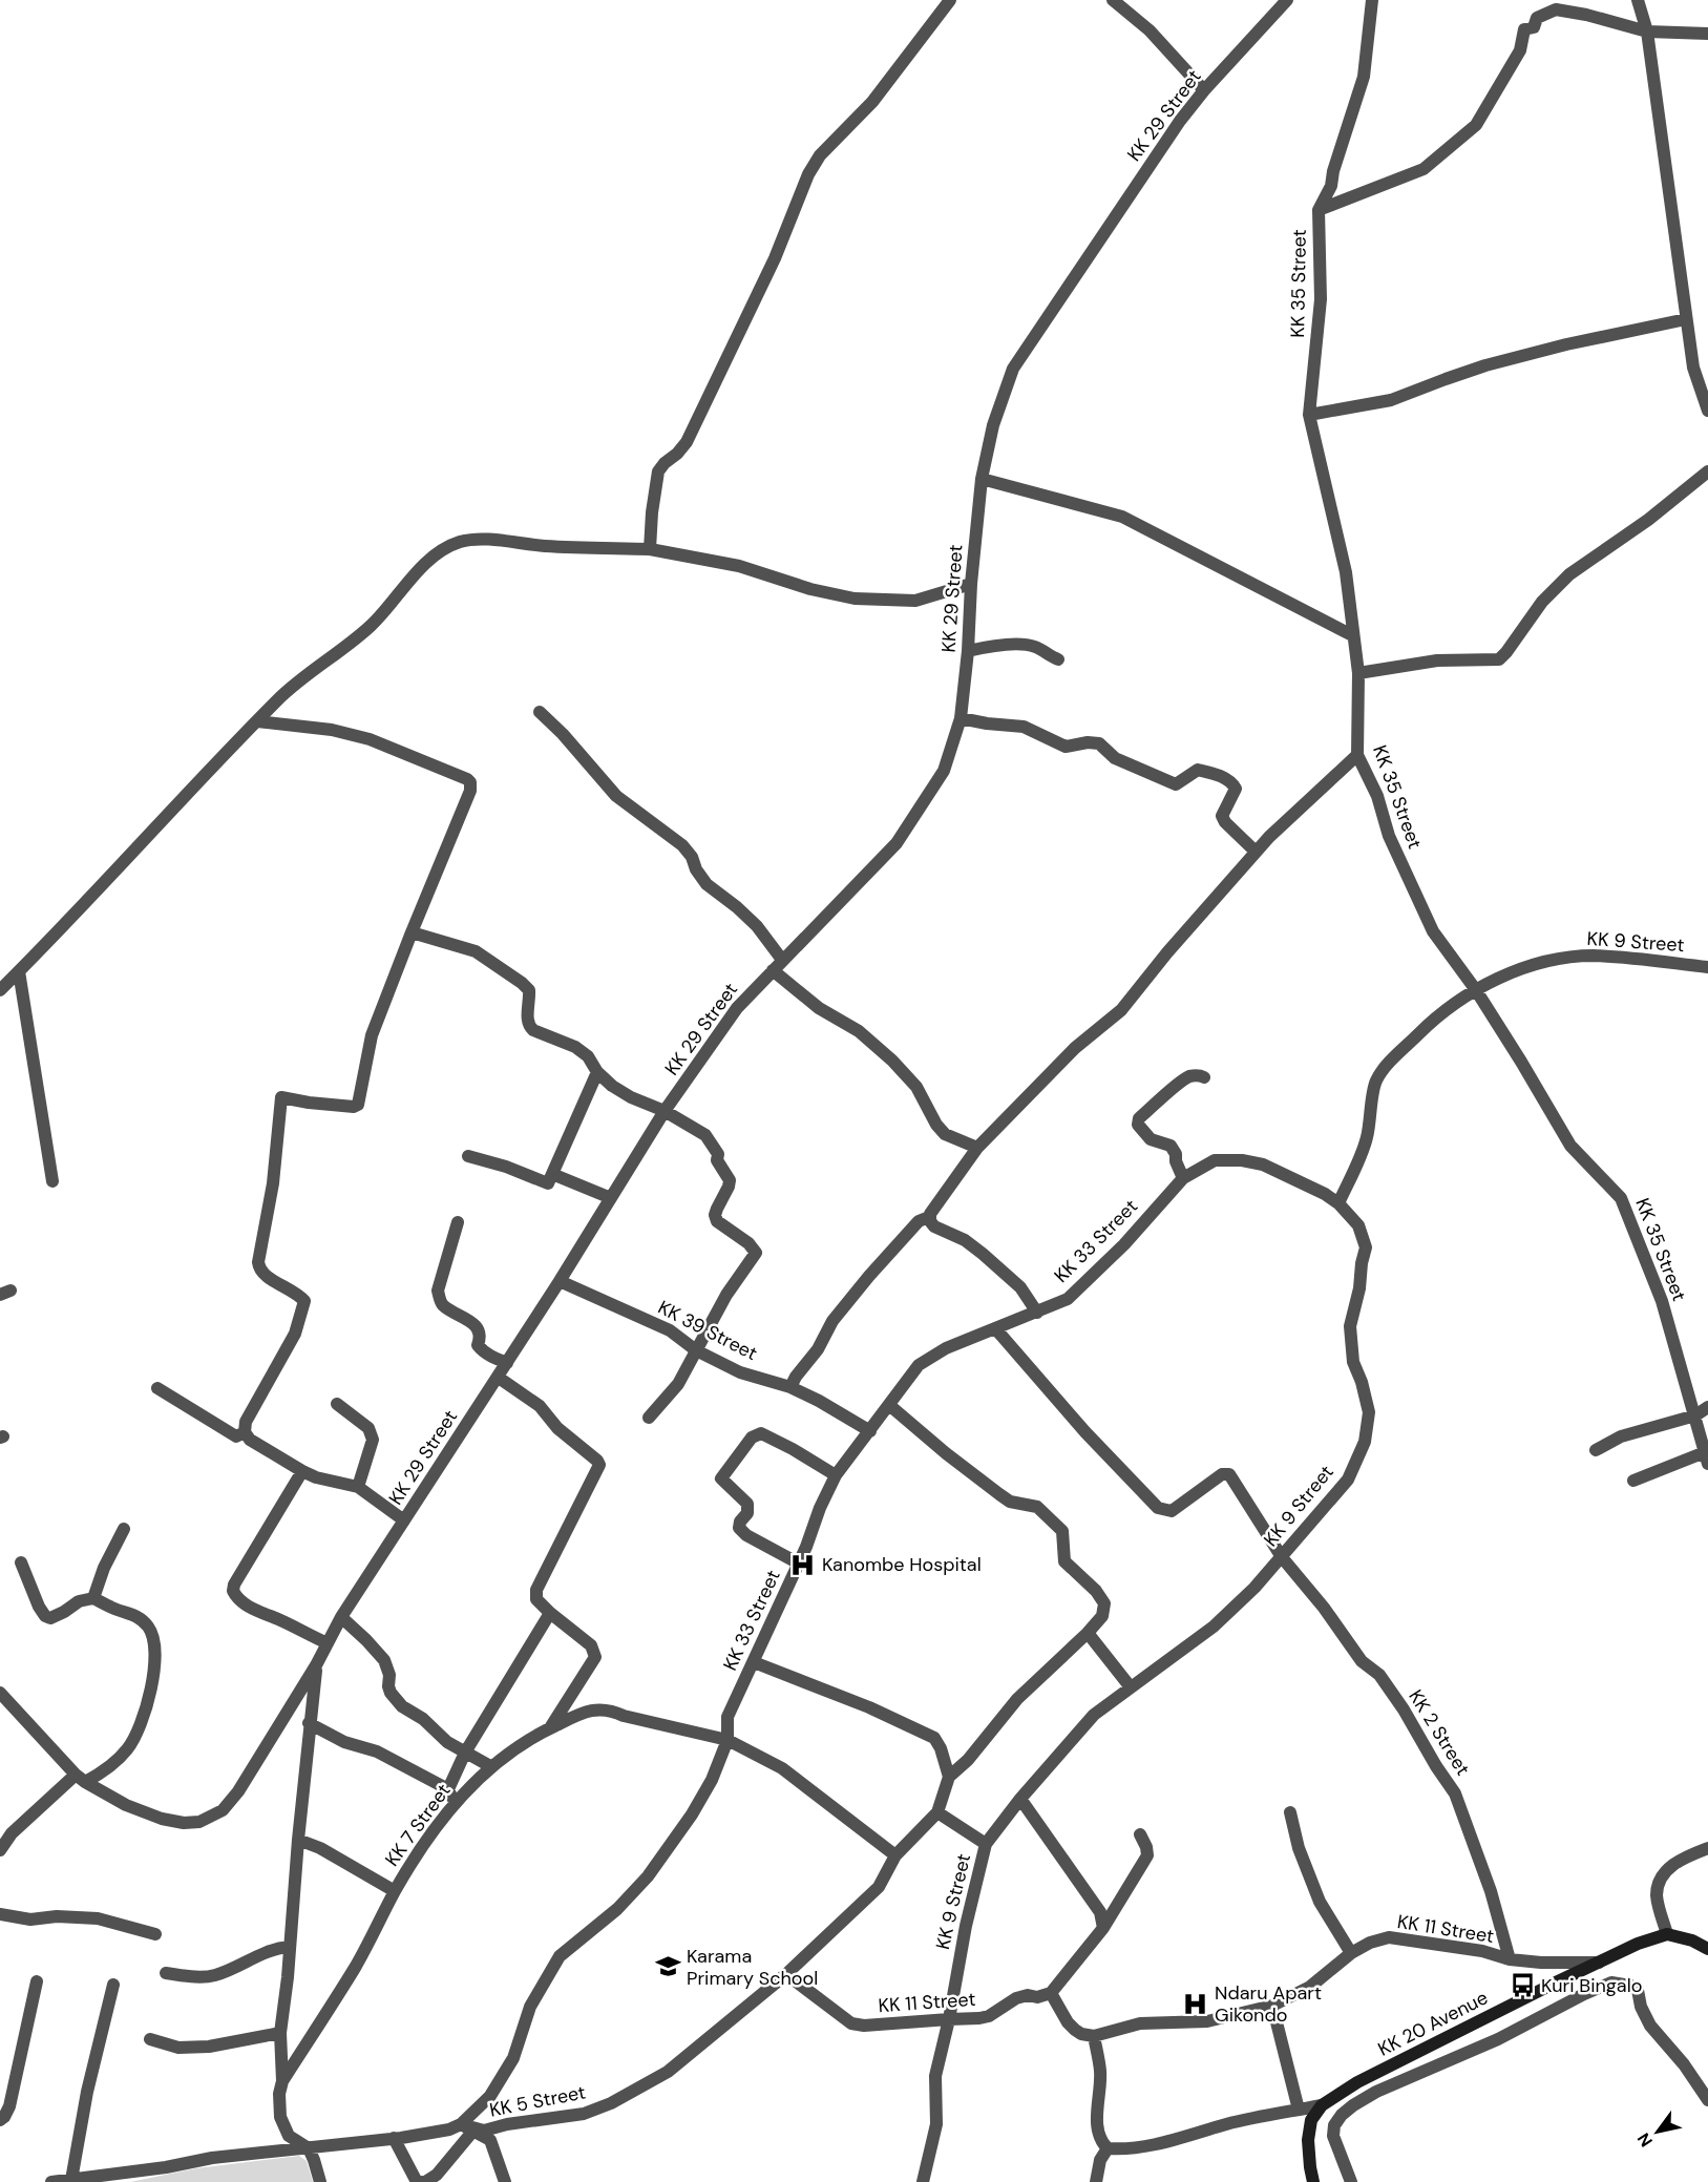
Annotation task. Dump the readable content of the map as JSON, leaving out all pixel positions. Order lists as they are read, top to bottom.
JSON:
{
  "streets": {
    "main road": ["KK 20 Avenue"],
    "street": [
      "KK 29 Street",
      "KK 35 Street",
      "KK 9 Street",
      "KK 33 Street",
      "KK 39 Street",
      "KK 2 Street",
      "KK 7 Street",
      "KK 11 Street",
      "KK 5 Street"
    ]
  },
  "crossings": [
    ["KK 29 Street", "KK 39 Street"],
    ["KK 29 Street", "KK 7 Street"],
    ["KK 35 Street", "KK 9 Street"],
    ["KK 9 Street", "KK 33 Street"],
    ["KK 9 Street", "KK 2 Street"],
    ["KK 9 Street", "KK 11 Street"],
    ["KK 33 Street", "KK 39 Street"],
    ["KK 33 Street", "KK 2 Street"],
    ["KK 33 Street", "KK 7 Street"],
    ["KK 33 Street", "KK 5 Street"],
    ["KK 2 Street", "KK 11 Street"],
    ["KK 7 Street", "KK 5 Street"],
    ["KK 11 Street", "KK 20 Avenue"],
    ["KK 11 Street", "KK 5 Street"]
  ],
  "places": {
    "hospital": ["Kanombe Hospital", "Ndaru Apart Gikondo"],
    "school or university": ["Karama Primary School"],
    "bus stop": ["Kuri Bingalo"]
  },
  "north": "bottom left"
}
